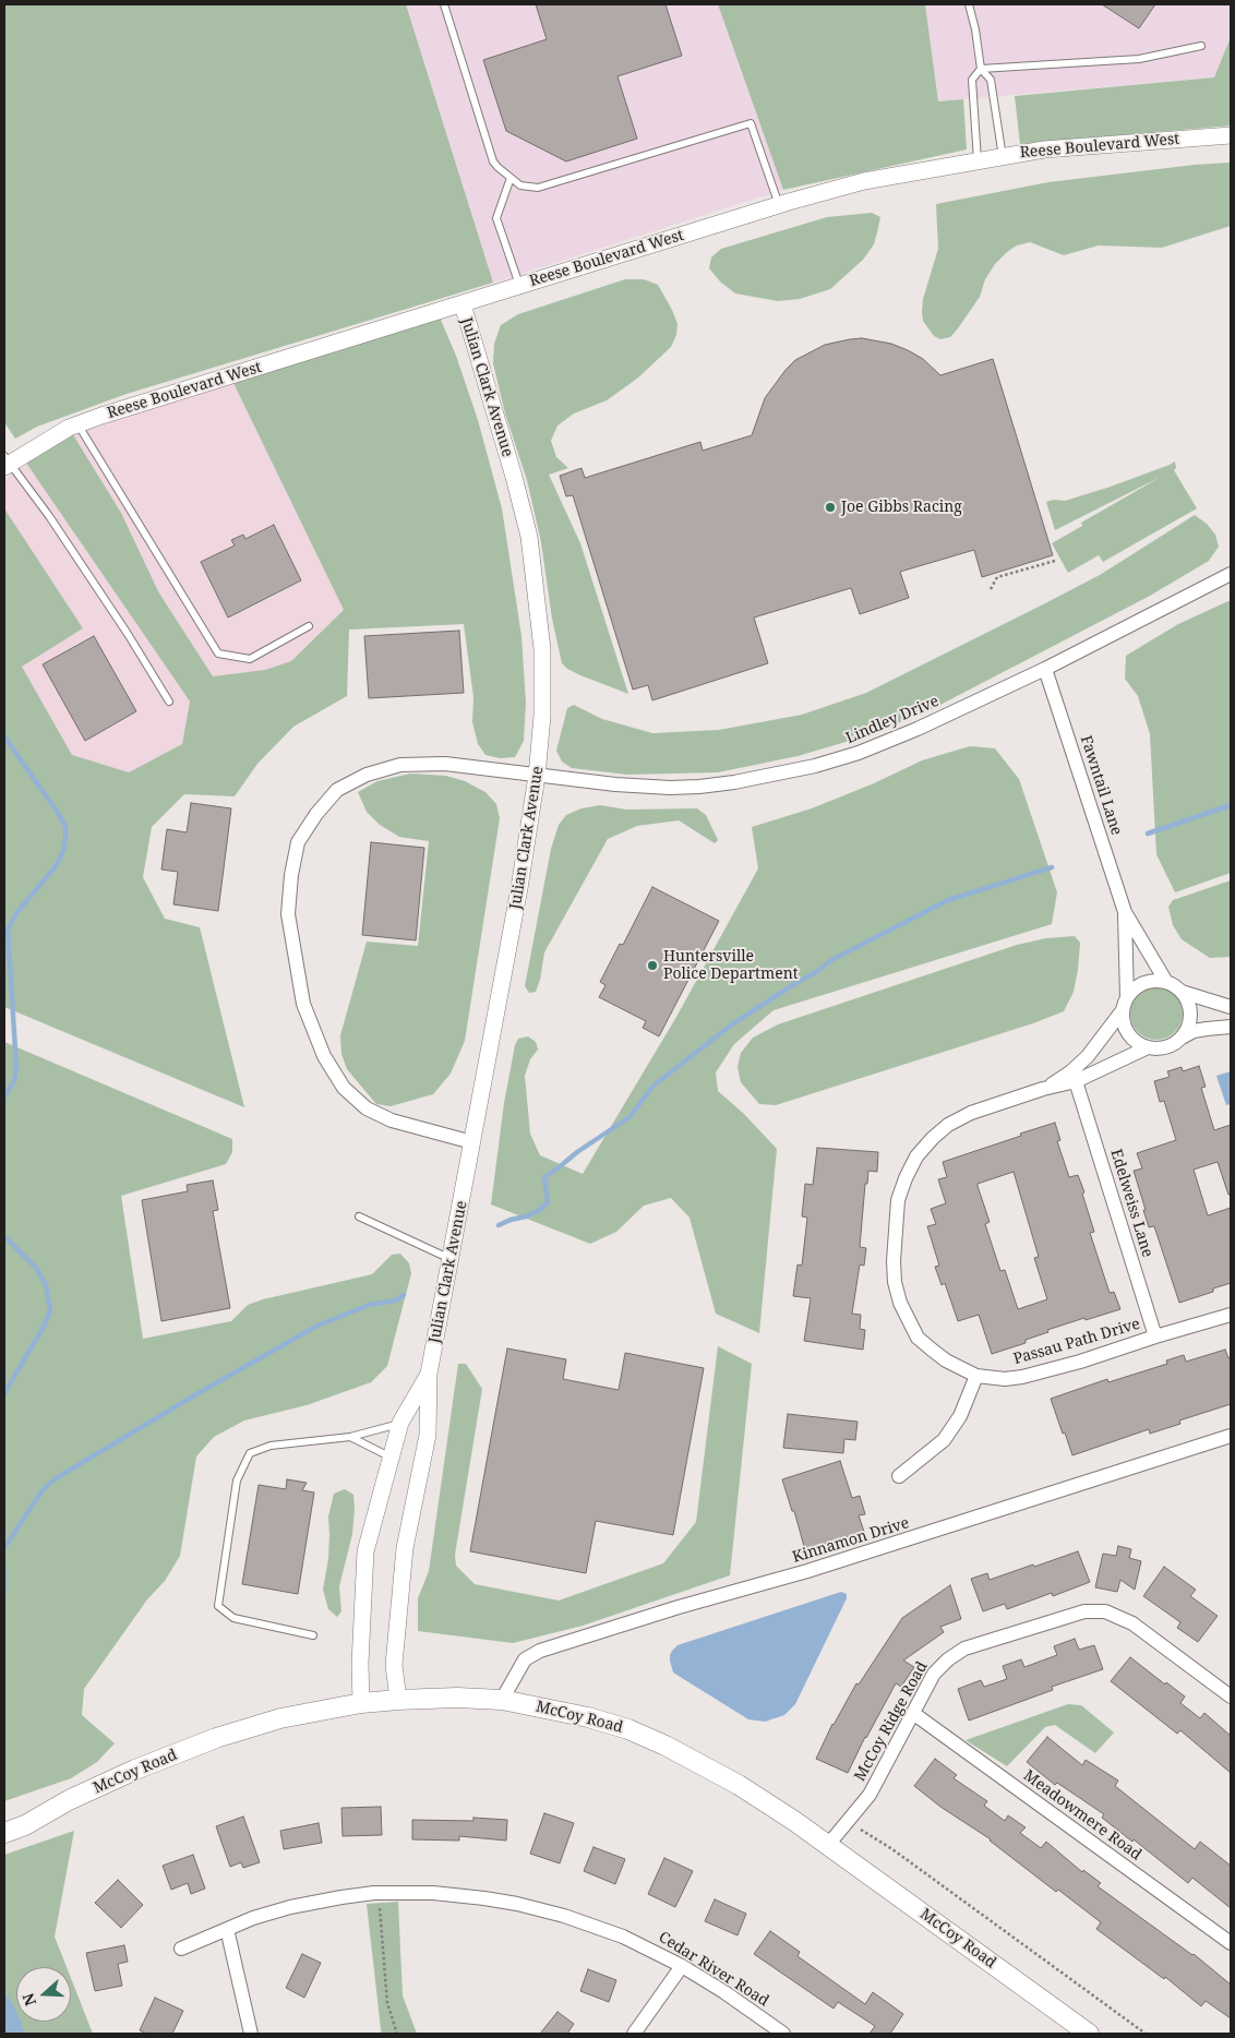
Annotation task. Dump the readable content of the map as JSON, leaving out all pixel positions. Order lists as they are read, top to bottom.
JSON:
{
  "streets": {
    "main road": ["McCoy Road"],
    "street": [
      "Reese Boulevard West",
      "Julian Clark Avenue",
      "Lindley Drive",
      "Fawntail Lane",
      "Edelweiss Lane",
      "Passau Path Drive",
      "Kinnamon Drive",
      "McCoy Ridge Road",
      "Meadowmere Road",
      "Cedar River Road"
    ]
  },
  "crossings": [
    ["Reese Boulevard West", "Julian Clark Avenue"],
    ["Julian Clark Avenue", "Lindley Drive"],
    ["Julian Clark Avenue", "McCoy Road"],
    ["Lindley Drive", "Fawntail Lane"],
    ["Fawntail Lane", "Passau Path Drive"],
    ["Edelweiss Lane", "Passau Path Drive"],
    ["Kinnamon Drive", "McCoy Road"],
    ["McCoy Road", "McCoy Ridge Road"],
    ["McCoy Ridge Road", "Meadowmere Road"]
  ],
  "places": ["Joe Gibbs Racing", "Huntersville Police Department"],
  "north": "left"
}
